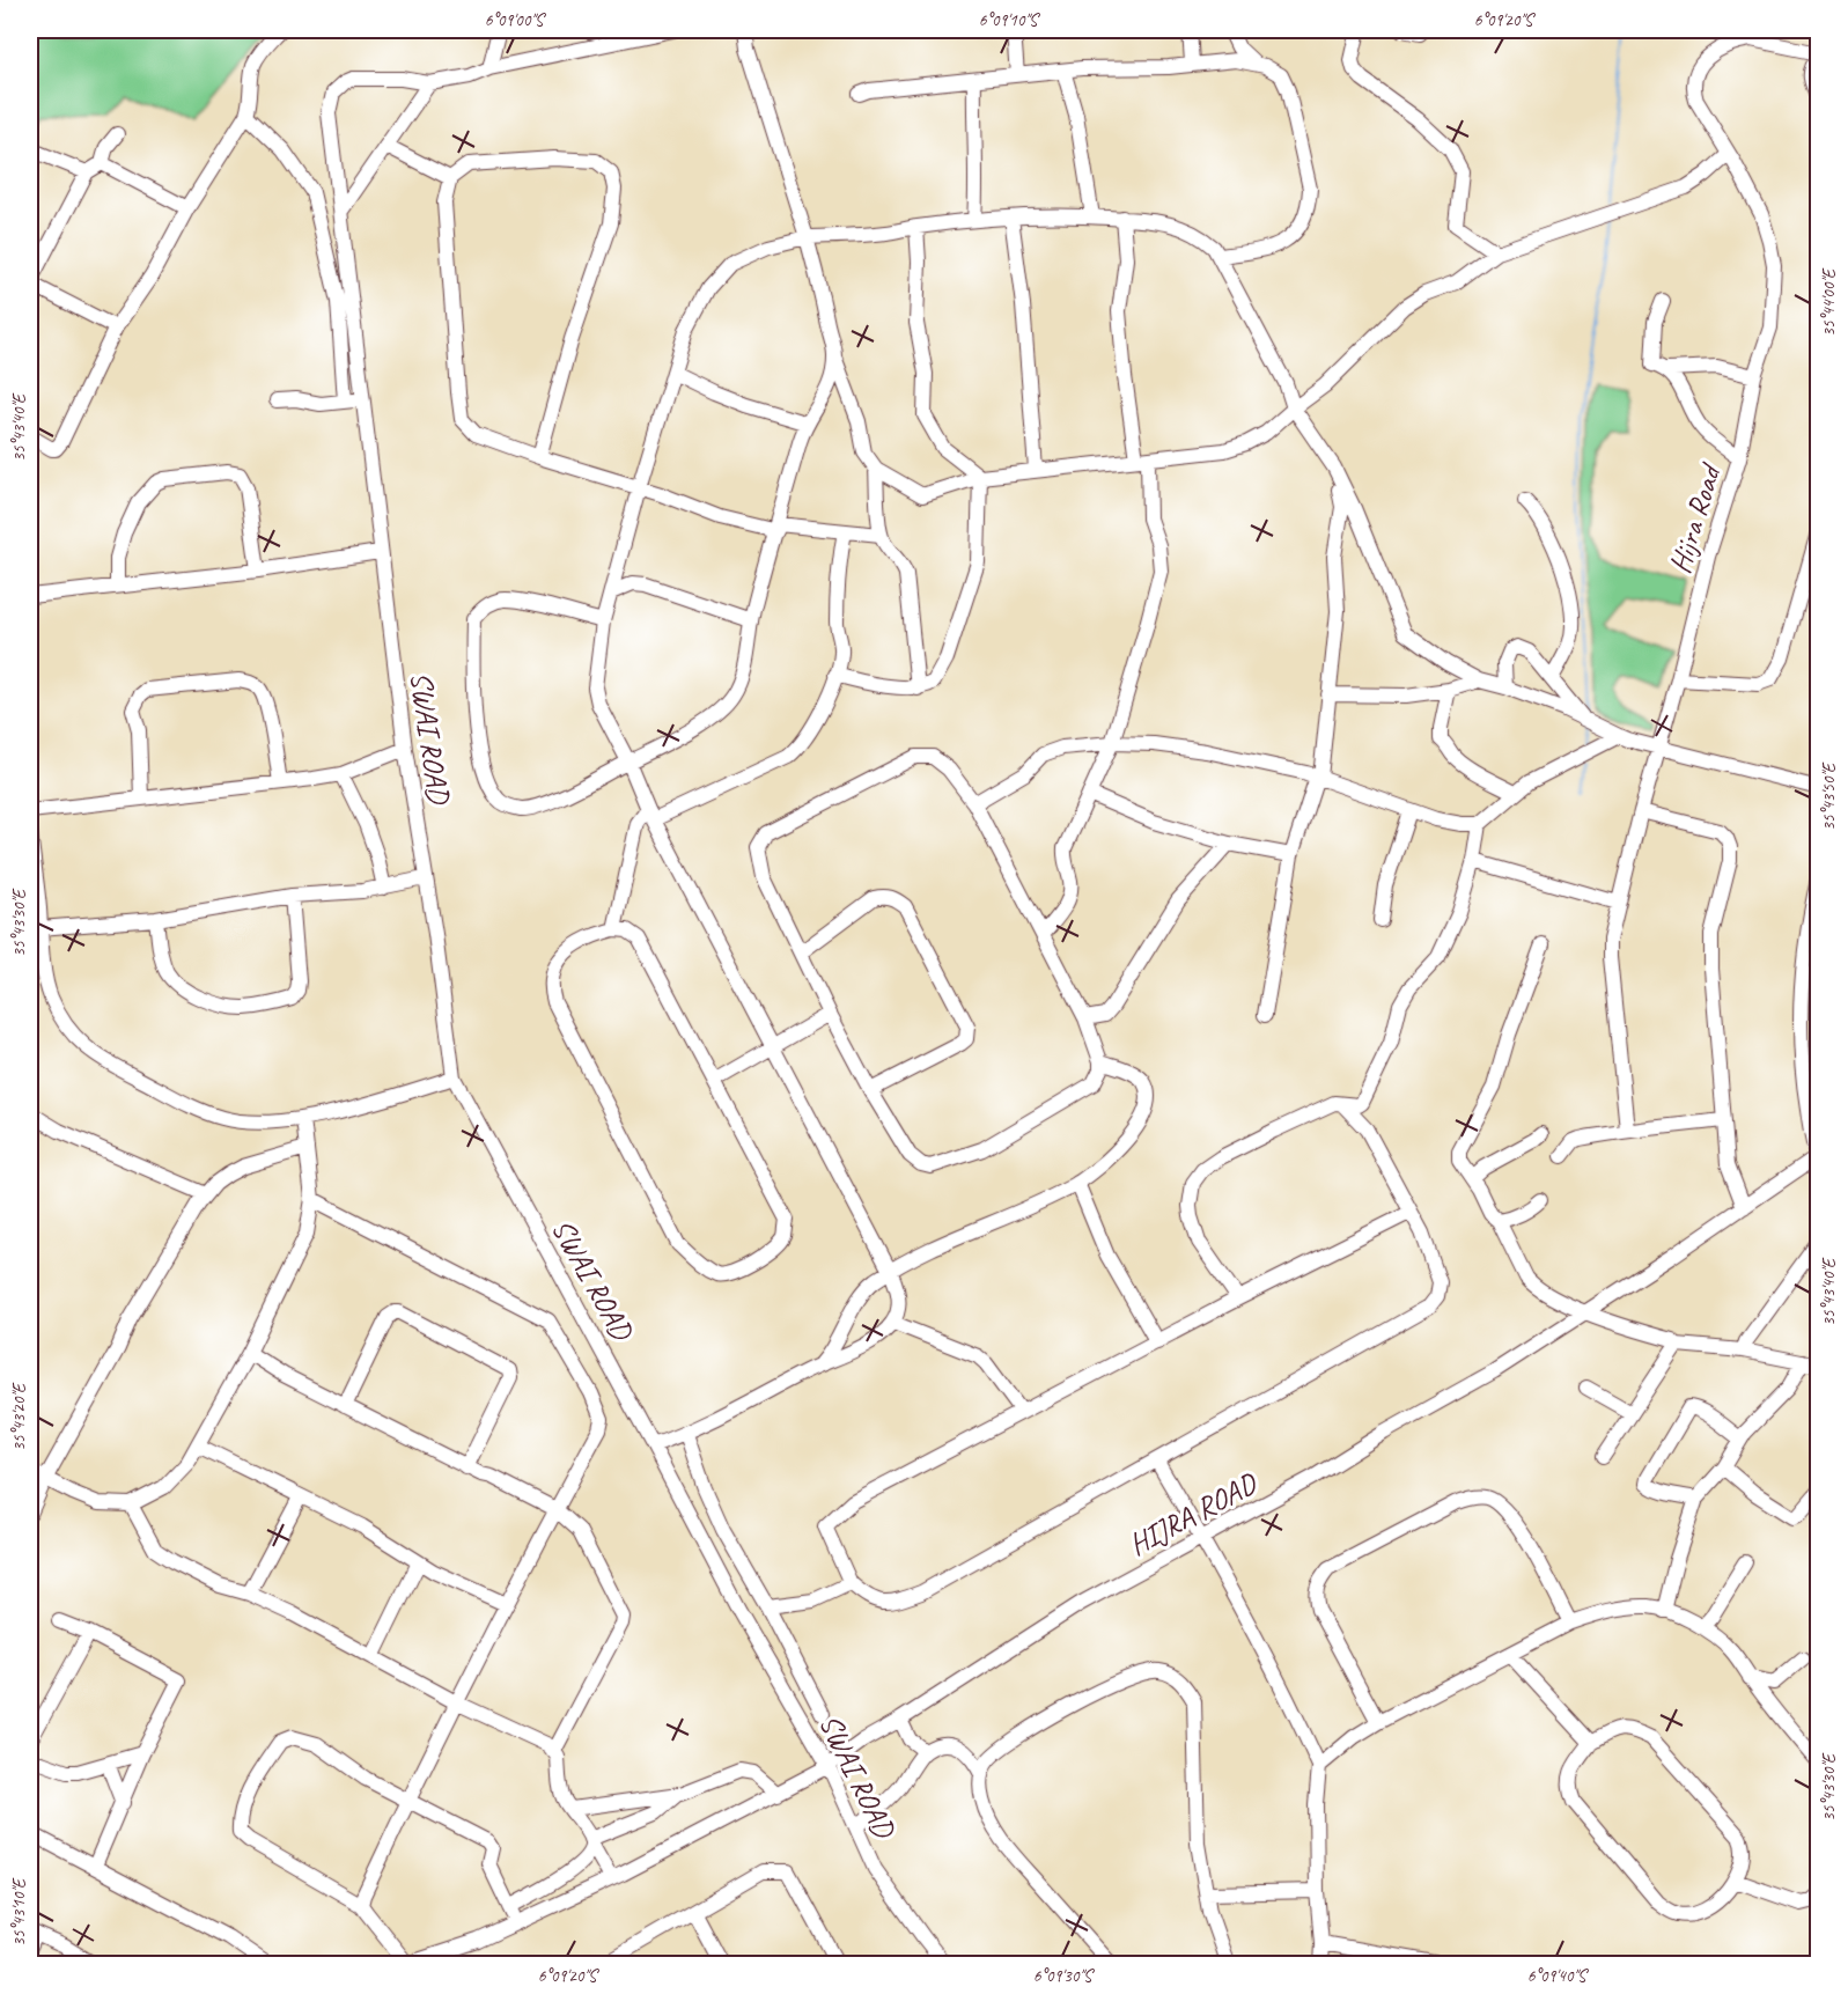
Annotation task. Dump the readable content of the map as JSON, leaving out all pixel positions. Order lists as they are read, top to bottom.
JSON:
{
  "streets": {
    "street": ["Hijra Road", "SWAI ROAD", "HIJRA ROAD"]
  },
  "crossings": [
    ["SWAI ROAD", "HIJRA ROAD"]
  ],
  "coordinates": [
    "6°09'00\"S",
    "6°09'10\"S",
    "6°09'20\"S",
    "35°44'00\"E",
    "35°43'40\"E",
    "35°43'50\"E",
    "35°43'30\"E",
    "35°43'20\"E",
    "35°43'10\"E",
    "6°09'30\"S",
    "6°09'40\"S"
  ]
}
